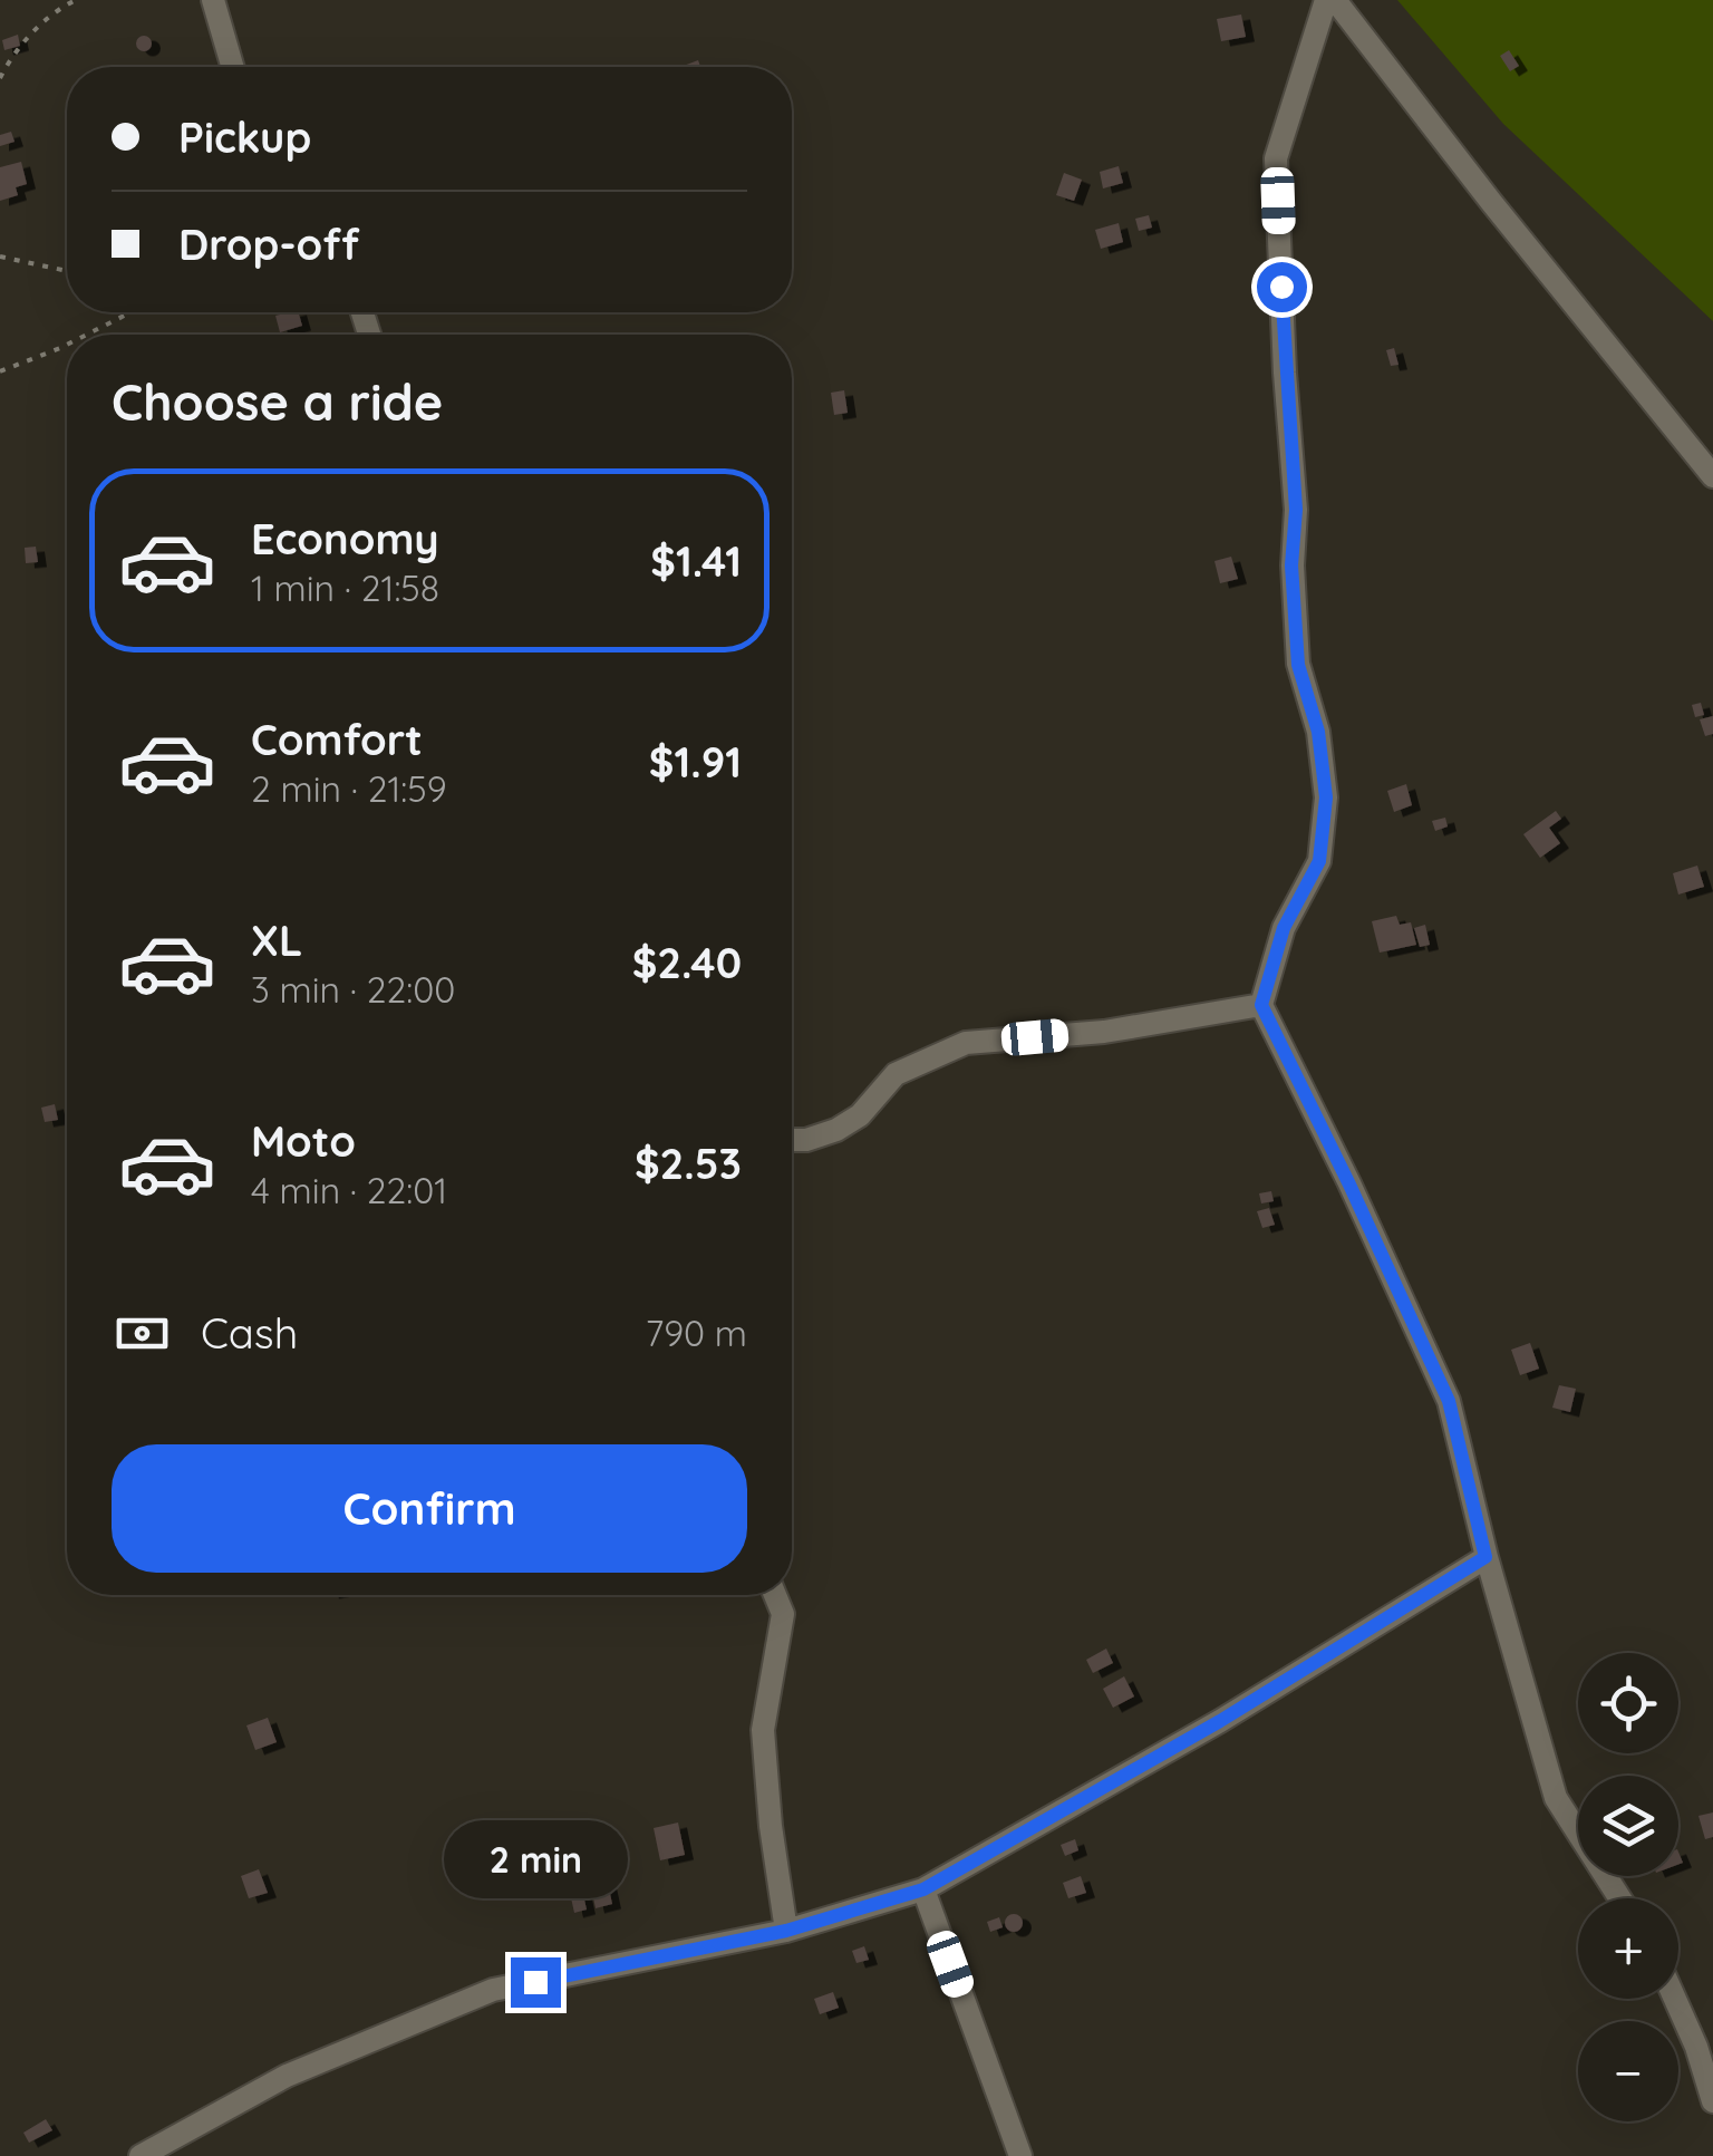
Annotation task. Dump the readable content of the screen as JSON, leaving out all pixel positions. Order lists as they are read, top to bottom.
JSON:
{
  "page": {
    "banner": ["Pickup", "Drop-off"],
    "heading": "Choose a ride",
    "list": [
      {
        "name": "Economy",
        "note": "1 min · 21:58",
        "value": "$1.41"
      },
      {
        "name": "Comfort",
        "note": "2 min · 21:59",
        "value": "$1.91"
      },
      {
        "name": "XL",
        "note": "3 min · 22:00",
        "value": "$2.40"
      },
      {
        "name": "Moto",
        "note": "4 min · 22:01",
        "value": "$2.53"
      }
    ],
    "pay": ["Cash", "790 m"],
    "buttons": "Confirm",
    "map_buttons": ["+", "−"],
    "bubble": "2 min"
  }
}
